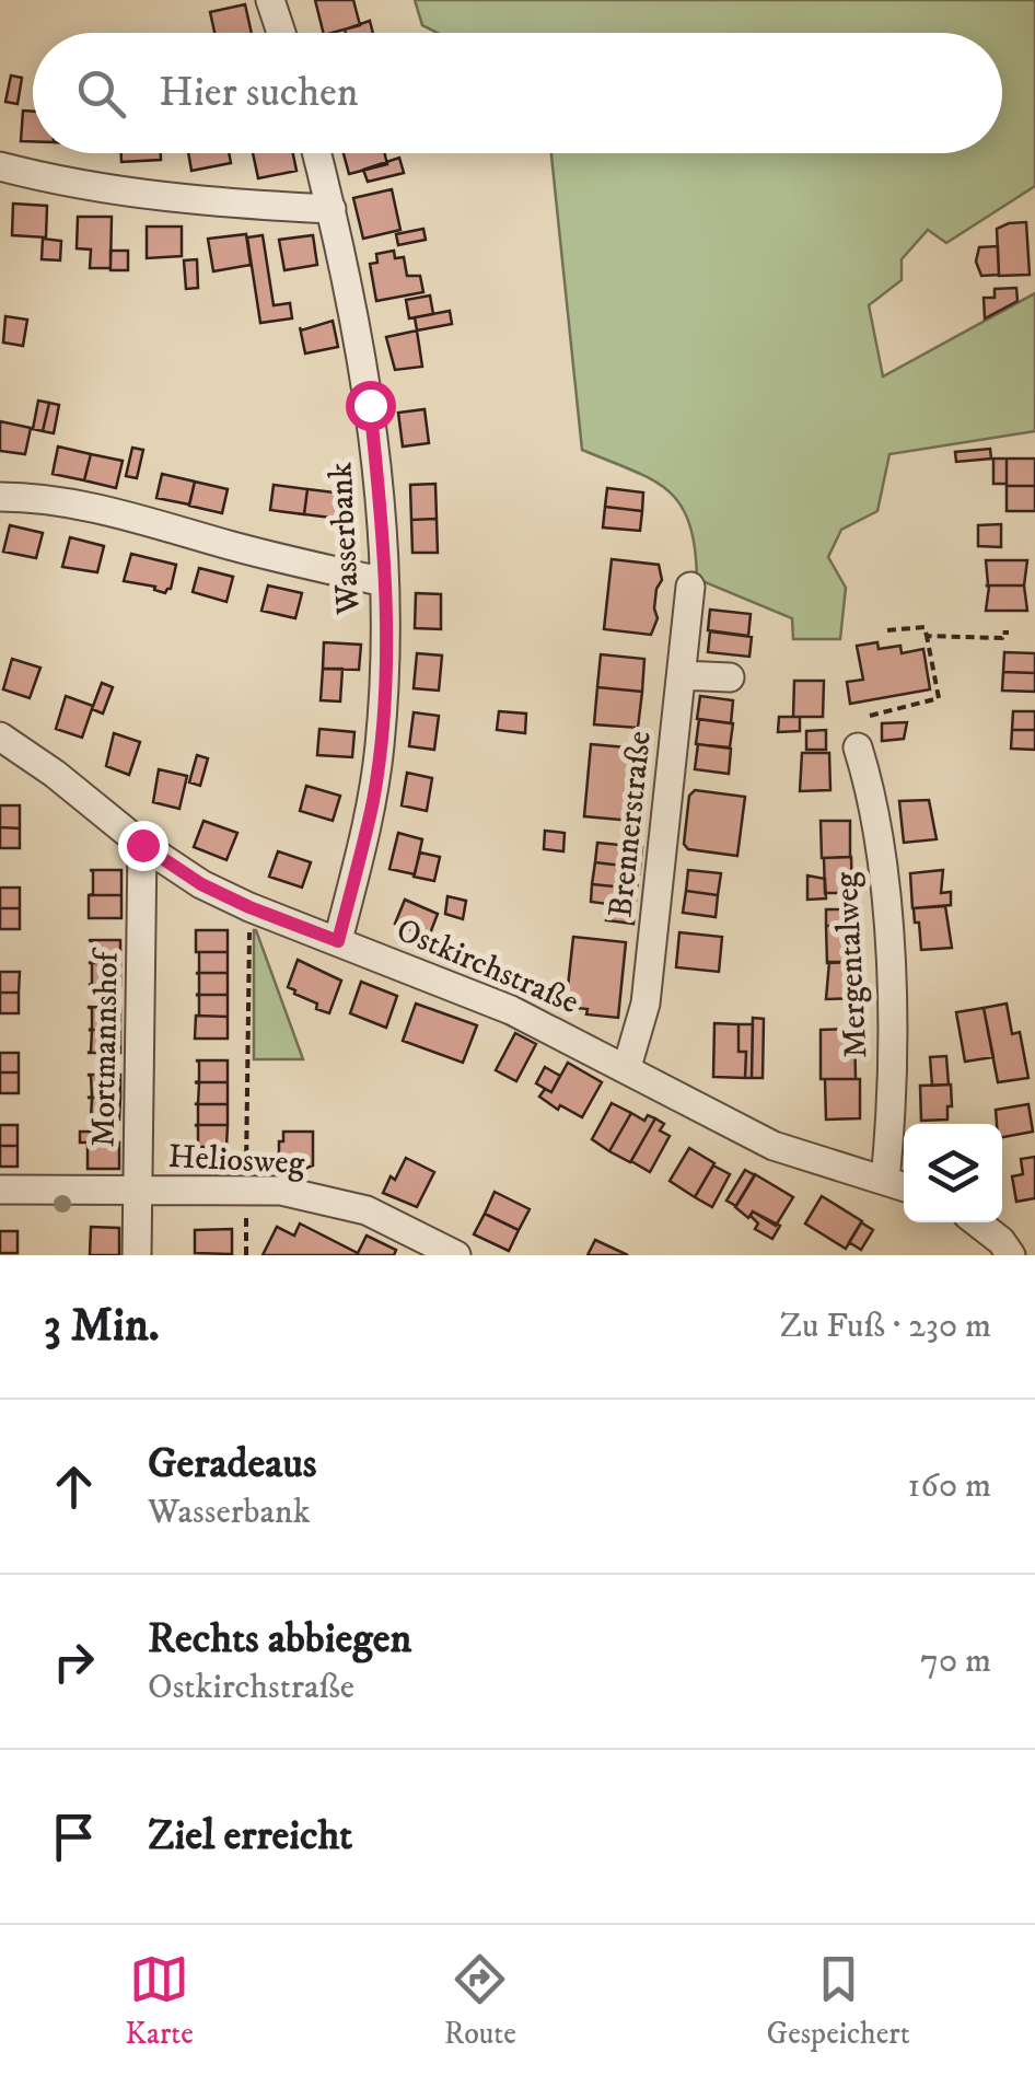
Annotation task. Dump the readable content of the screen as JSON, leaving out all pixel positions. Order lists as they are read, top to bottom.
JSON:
{
  "streets": {
    "street": [
      "Wasserbank",
      "Brennerstraße",
      "Ostkirchstraße",
      "Mergentalweg",
      "Mortmannshof",
      "Heliosweg"
    ]
  },
  "crossings": [
    ["Wasserbank", "Ostkirchstraße"],
    ["Brennerstraße", "Ostkirchstraße"],
    ["Ostkirchstraße", "Mergentalweg"],
    ["Ostkirchstraße", "Mortmannshof"],
    ["Mortmannshof", "Heliosweg"]
  ],
  "page": {
    "search": "Hier suchen",
    "heading": ["3 Min.", "Zu Fuß · 230 m"],
    "list": [
      ["Geradeaus", "Wasserbank", "160 m"],
      ["Rechts abbiegen", "Ostkirchstraße", "70 m"],
      "Ziel erreicht"
    ],
    "nav": ["Karte", "Route", "Gespeichert"]
  }
}
